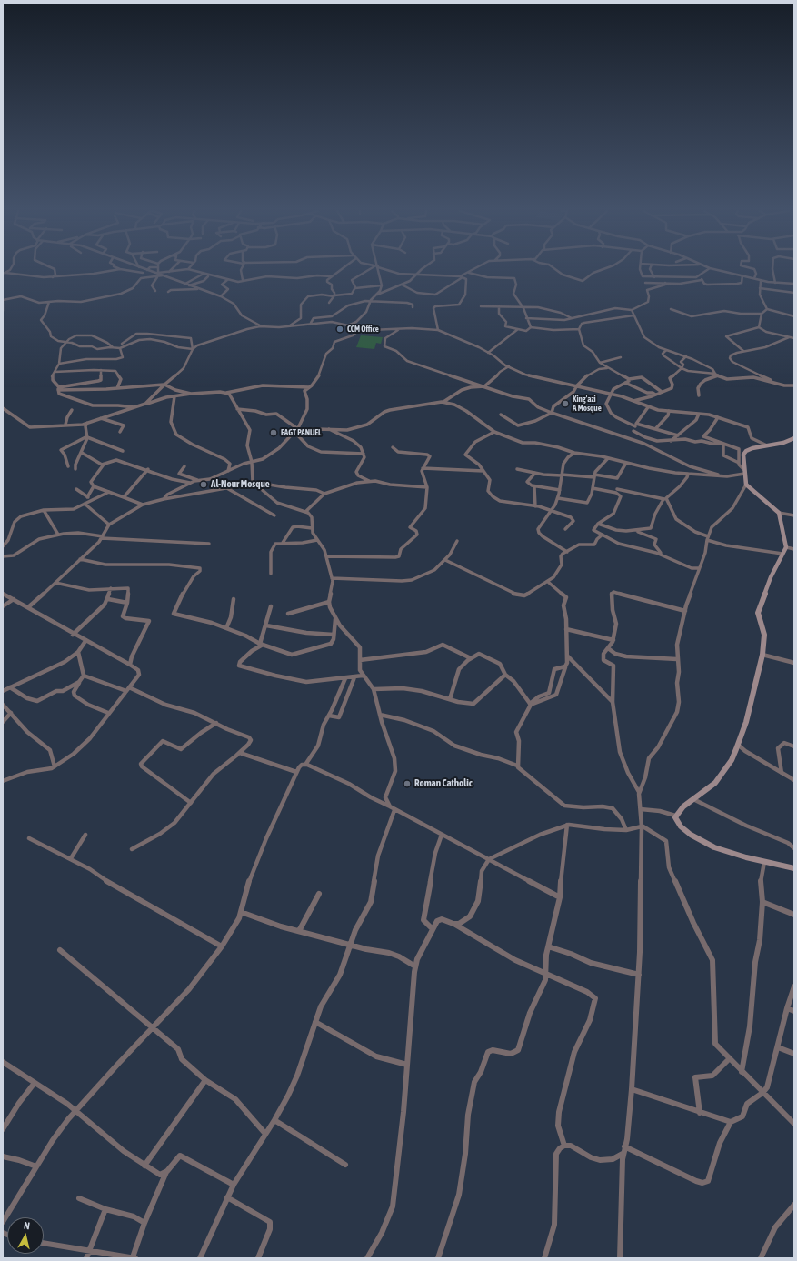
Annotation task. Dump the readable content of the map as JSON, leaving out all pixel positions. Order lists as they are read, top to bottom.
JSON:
{
  "places": [
    "CCM Office",
    "King'azi A Mosque",
    "EAGT PANUEL",
    "Al-Nour Mosque",
    "Roman Catholic"
  ],
  "north": "top"
}
